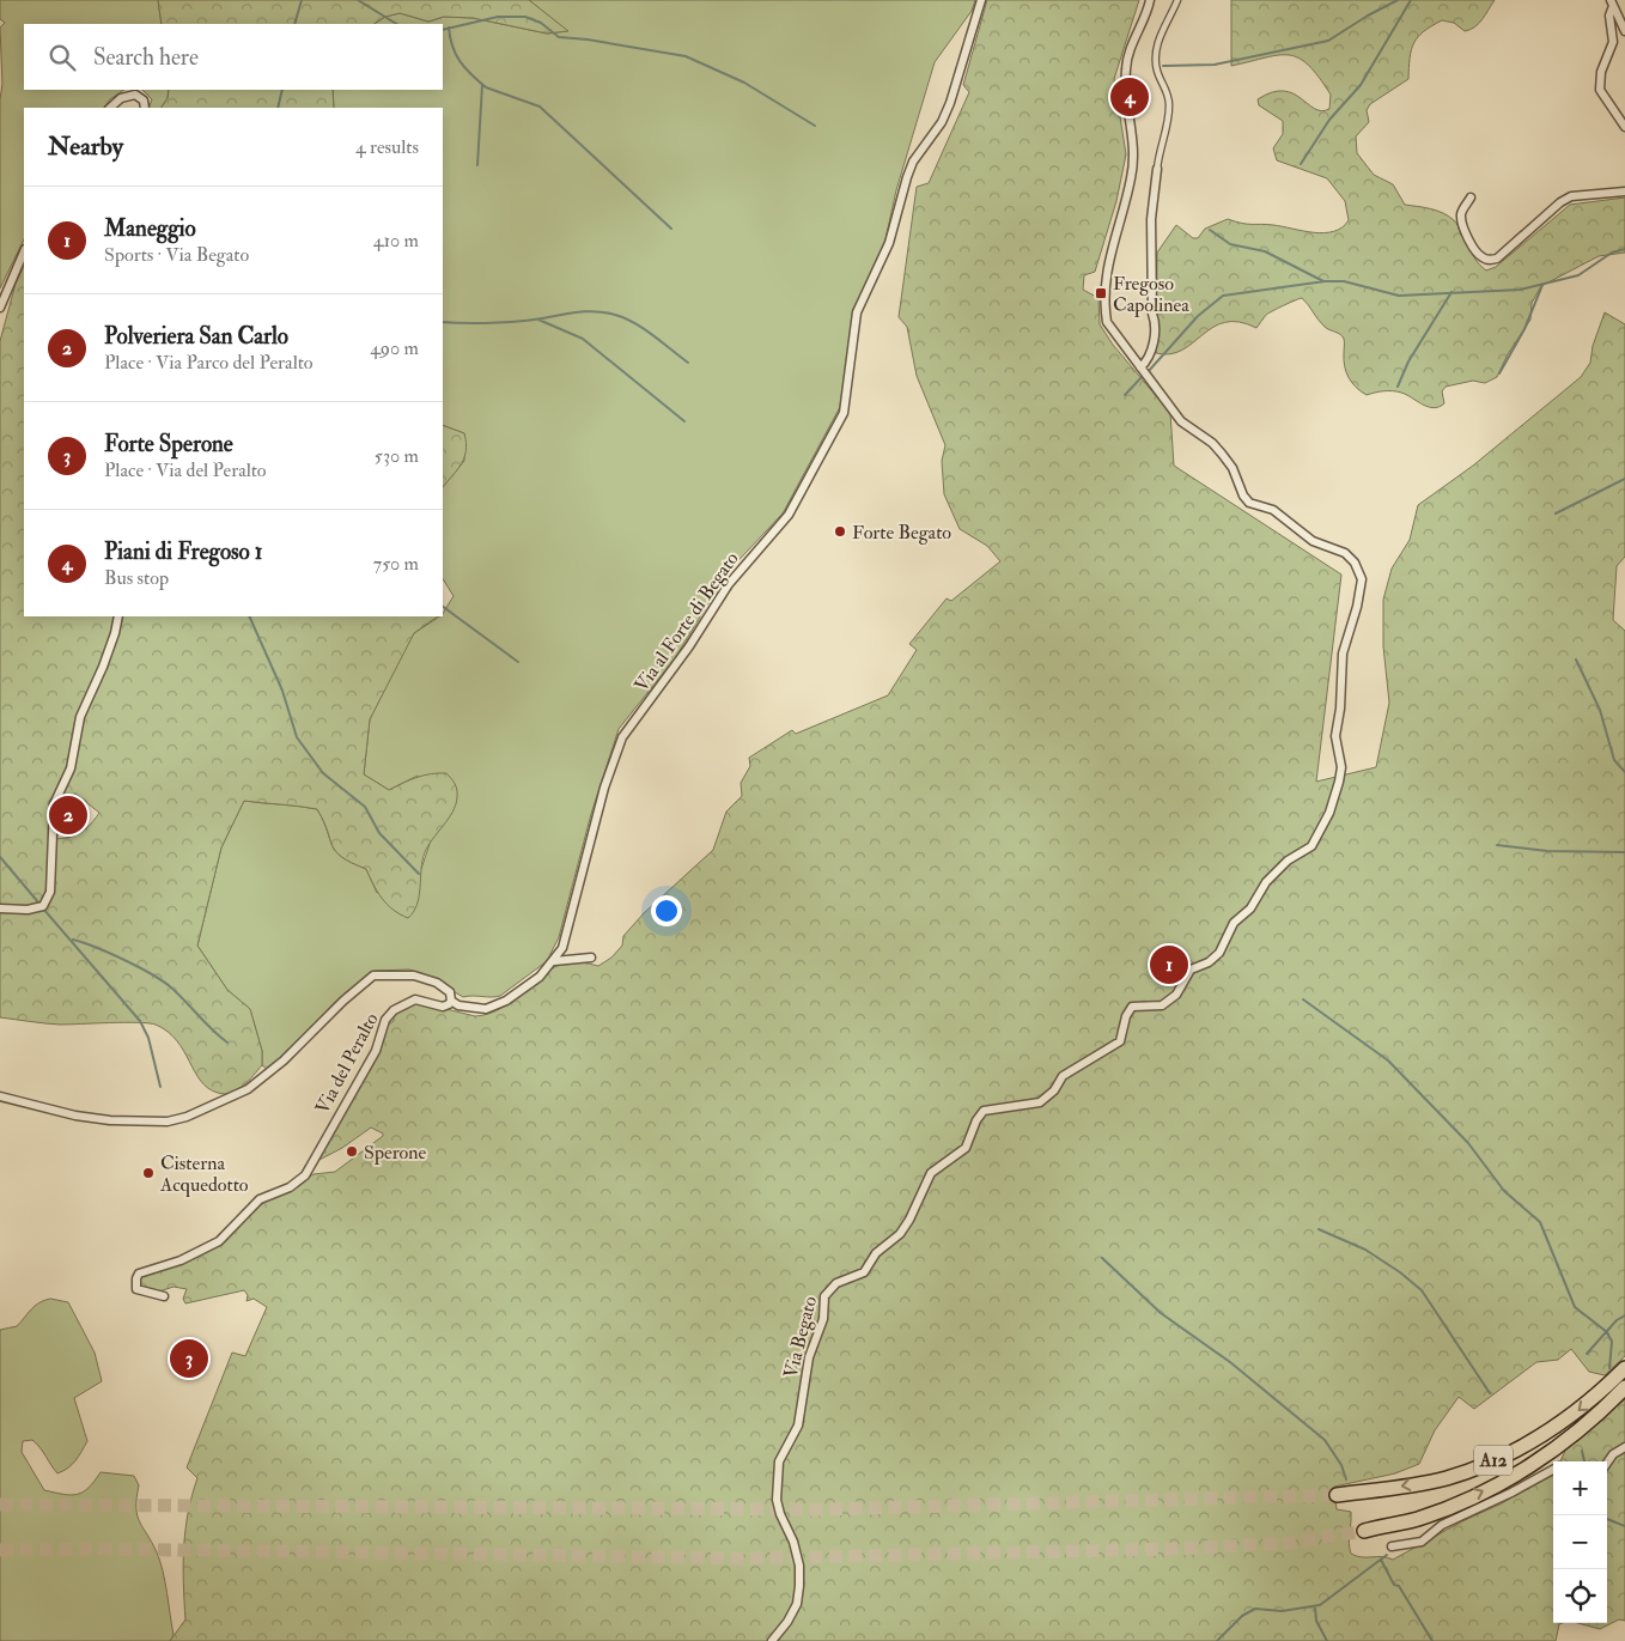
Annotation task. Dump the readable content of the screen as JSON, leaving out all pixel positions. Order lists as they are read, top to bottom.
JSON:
{
  "streets": {
    "highway": ["A12"],
    "street": ["Via al Forte di Begato", "Via del Peralto", "Via Begato"]
  },
  "crossings": [
    ["Via al Forte di Begato", "Via del Peralto"]
  ],
  "places": {
    "transit": ["Fregoso Capolinea"],
    "other": ["Forte Begato", "Sperone", "Cisterna Acquedotto"]
  },
  "page": {
    "search": "Search here",
    "pins": [
      "4",
      "2",
      "1",
      "3"
    ],
    "heading": ["Nearby", "4 results"],
    "list": [
      {
        "mark": "1",
        "name": "Maneggio",
        "note": "Sports · Via Begato",
        "value": "410 m"
      },
      {
        "mark": "2",
        "name": "Polveriera San Carlo",
        "note": "Place · Via Parco del Peralto",
        "value": "490 m"
      },
      {
        "mark": "3",
        "name": "Forte Sperone",
        "note": "Place · Via del Peralto",
        "value": "530 m"
      },
      {
        "mark": "4",
        "name": "Piani di Fregoso 1",
        "note": "Bus stop",
        "value": "750 m"
      }
    ],
    "map_buttons": ["+", "−"]
  }
}
